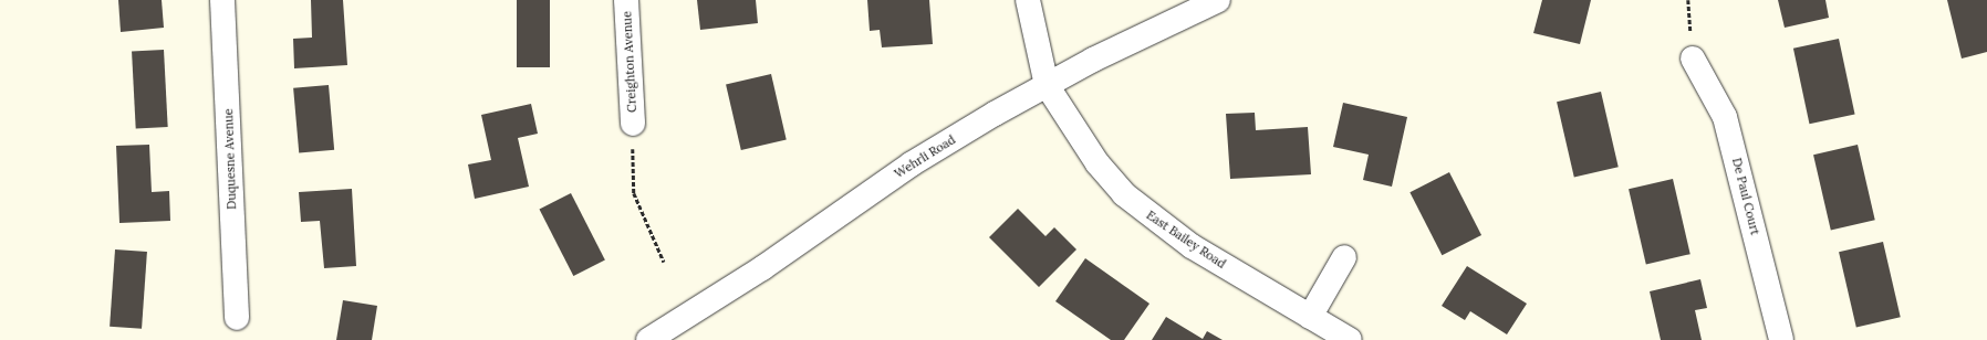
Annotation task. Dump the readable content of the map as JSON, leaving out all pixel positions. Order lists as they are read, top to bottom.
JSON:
{
  "streets": {
    "street": [
      "Creighton Avenue",
      "Wehrli Road",
      "Duquesne Avenue",
      "De Paul Court",
      "East Bailey Road"
    ]
  },
  "crossings": [
    ["Wehrli Road", "East Bailey Road"]
  ]
}
